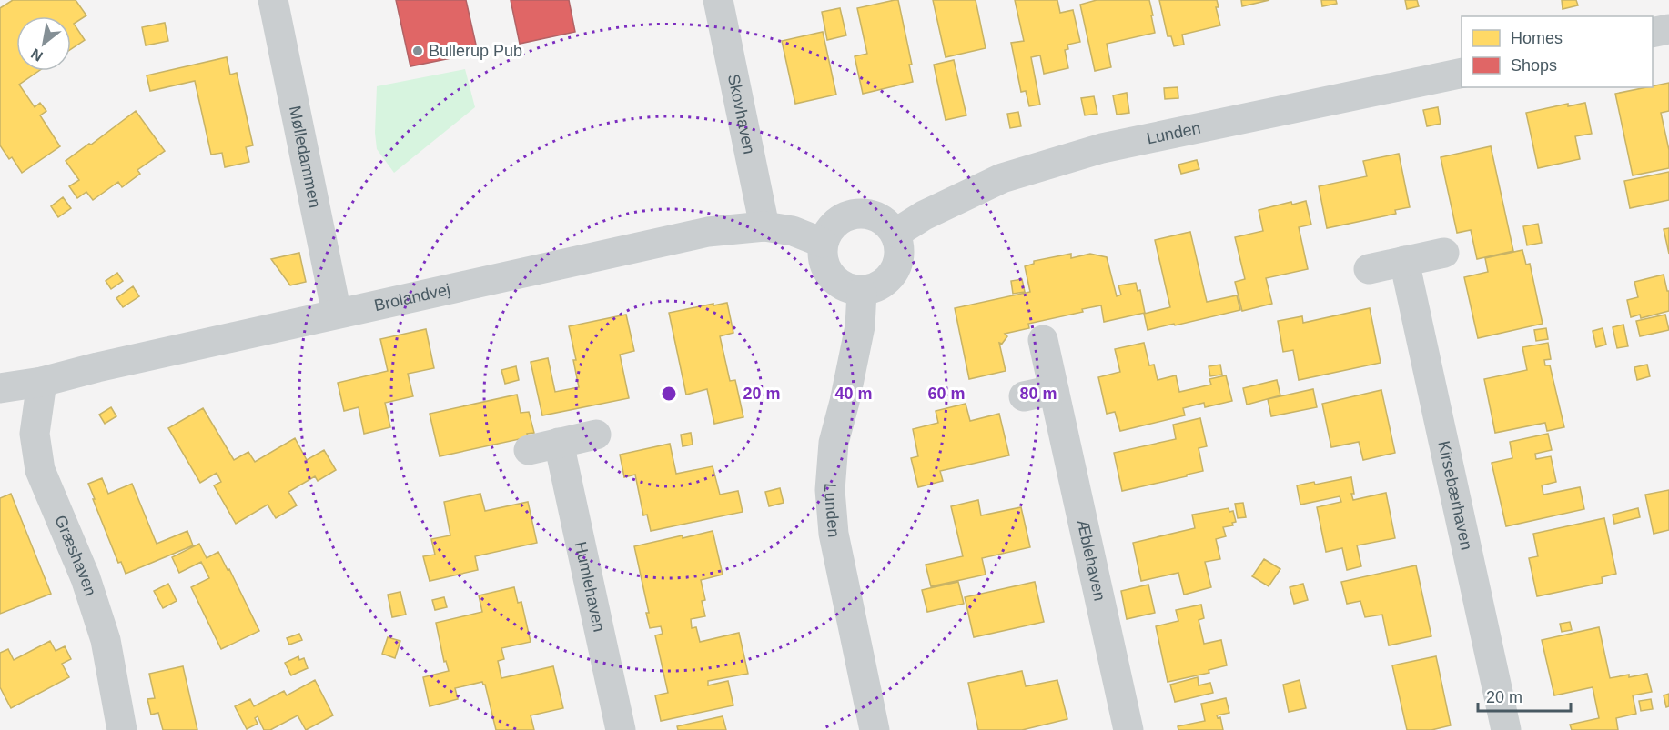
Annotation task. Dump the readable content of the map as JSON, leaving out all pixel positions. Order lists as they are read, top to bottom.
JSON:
{
  "streets": {
    "street": [
      "Skovhaven",
      "Lunden",
      "Mølledammen",
      "Brolandvej",
      "Kirsebærhaven",
      "Græshaven",
      "Æblehaven",
      "Humlehaven"
    ]
  },
  "crossings": [
    ["Skovhaven", "Brolandvej"],
    ["Lunden", "Brolandvej"],
    ["Mølledammen", "Brolandvej"],
    ["Brolandvej", "Græshaven"]
  ],
  "places": ["Bullerup Pub"],
  "legend": ["Homes", "Shops"],
  "scale_bar": "20 m",
  "north": "bottom left",
  "rings": [
    "20 m",
    "40 m",
    "60 m",
    "80 m"
  ]
}
